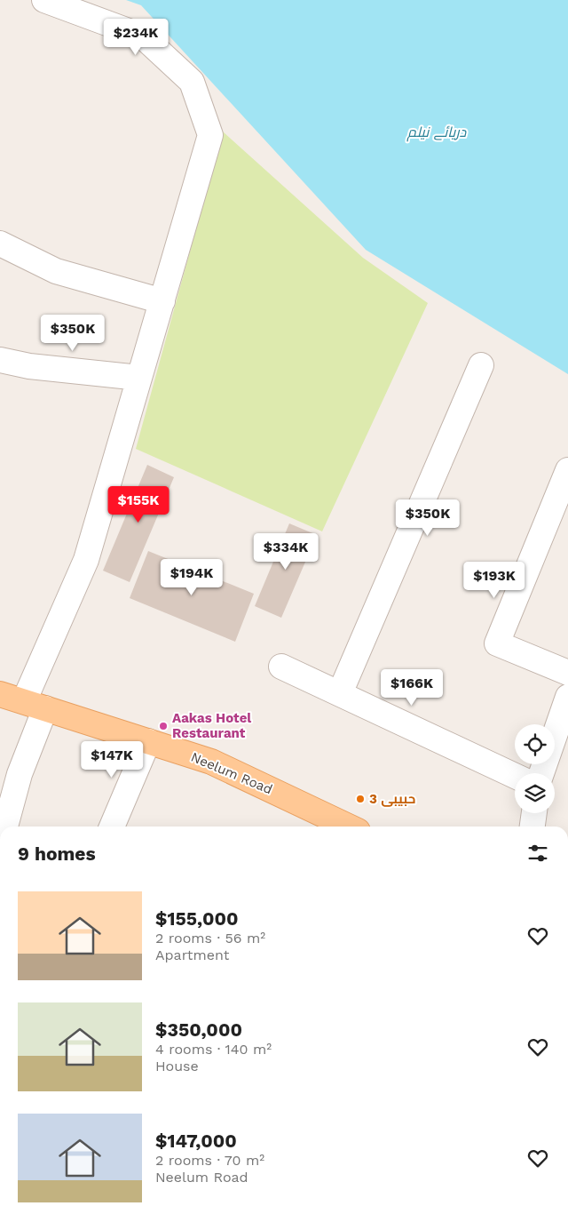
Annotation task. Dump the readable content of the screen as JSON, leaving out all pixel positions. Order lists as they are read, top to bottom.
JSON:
{
  "streets": {
    "main road": ["Neelum Road"]
  },
  "water": ["دریائے نیلم"],
  "places": ["Aakas Hotel Restaurant", "حبیبی 3"],
  "page": {
    "price": [
      "$234K",
      "$350K",
      "$155K",
      "$350K",
      "$334K",
      "$194K",
      "$193K",
      "$166K",
      "$147K"
    ],
    "heading": "9 homes",
    "list": [
      {
        "name": "$155,000",
        "note": "2 rooms · 56 m² · Apartment"
      },
      {
        "name": "$350,000",
        "note": "4 rooms · 140 m² · House"
      },
      {
        "name": "$147,000",
        "note": "2 rooms · 70 m² · Neelum Road"
      }
    ]
  }
}
